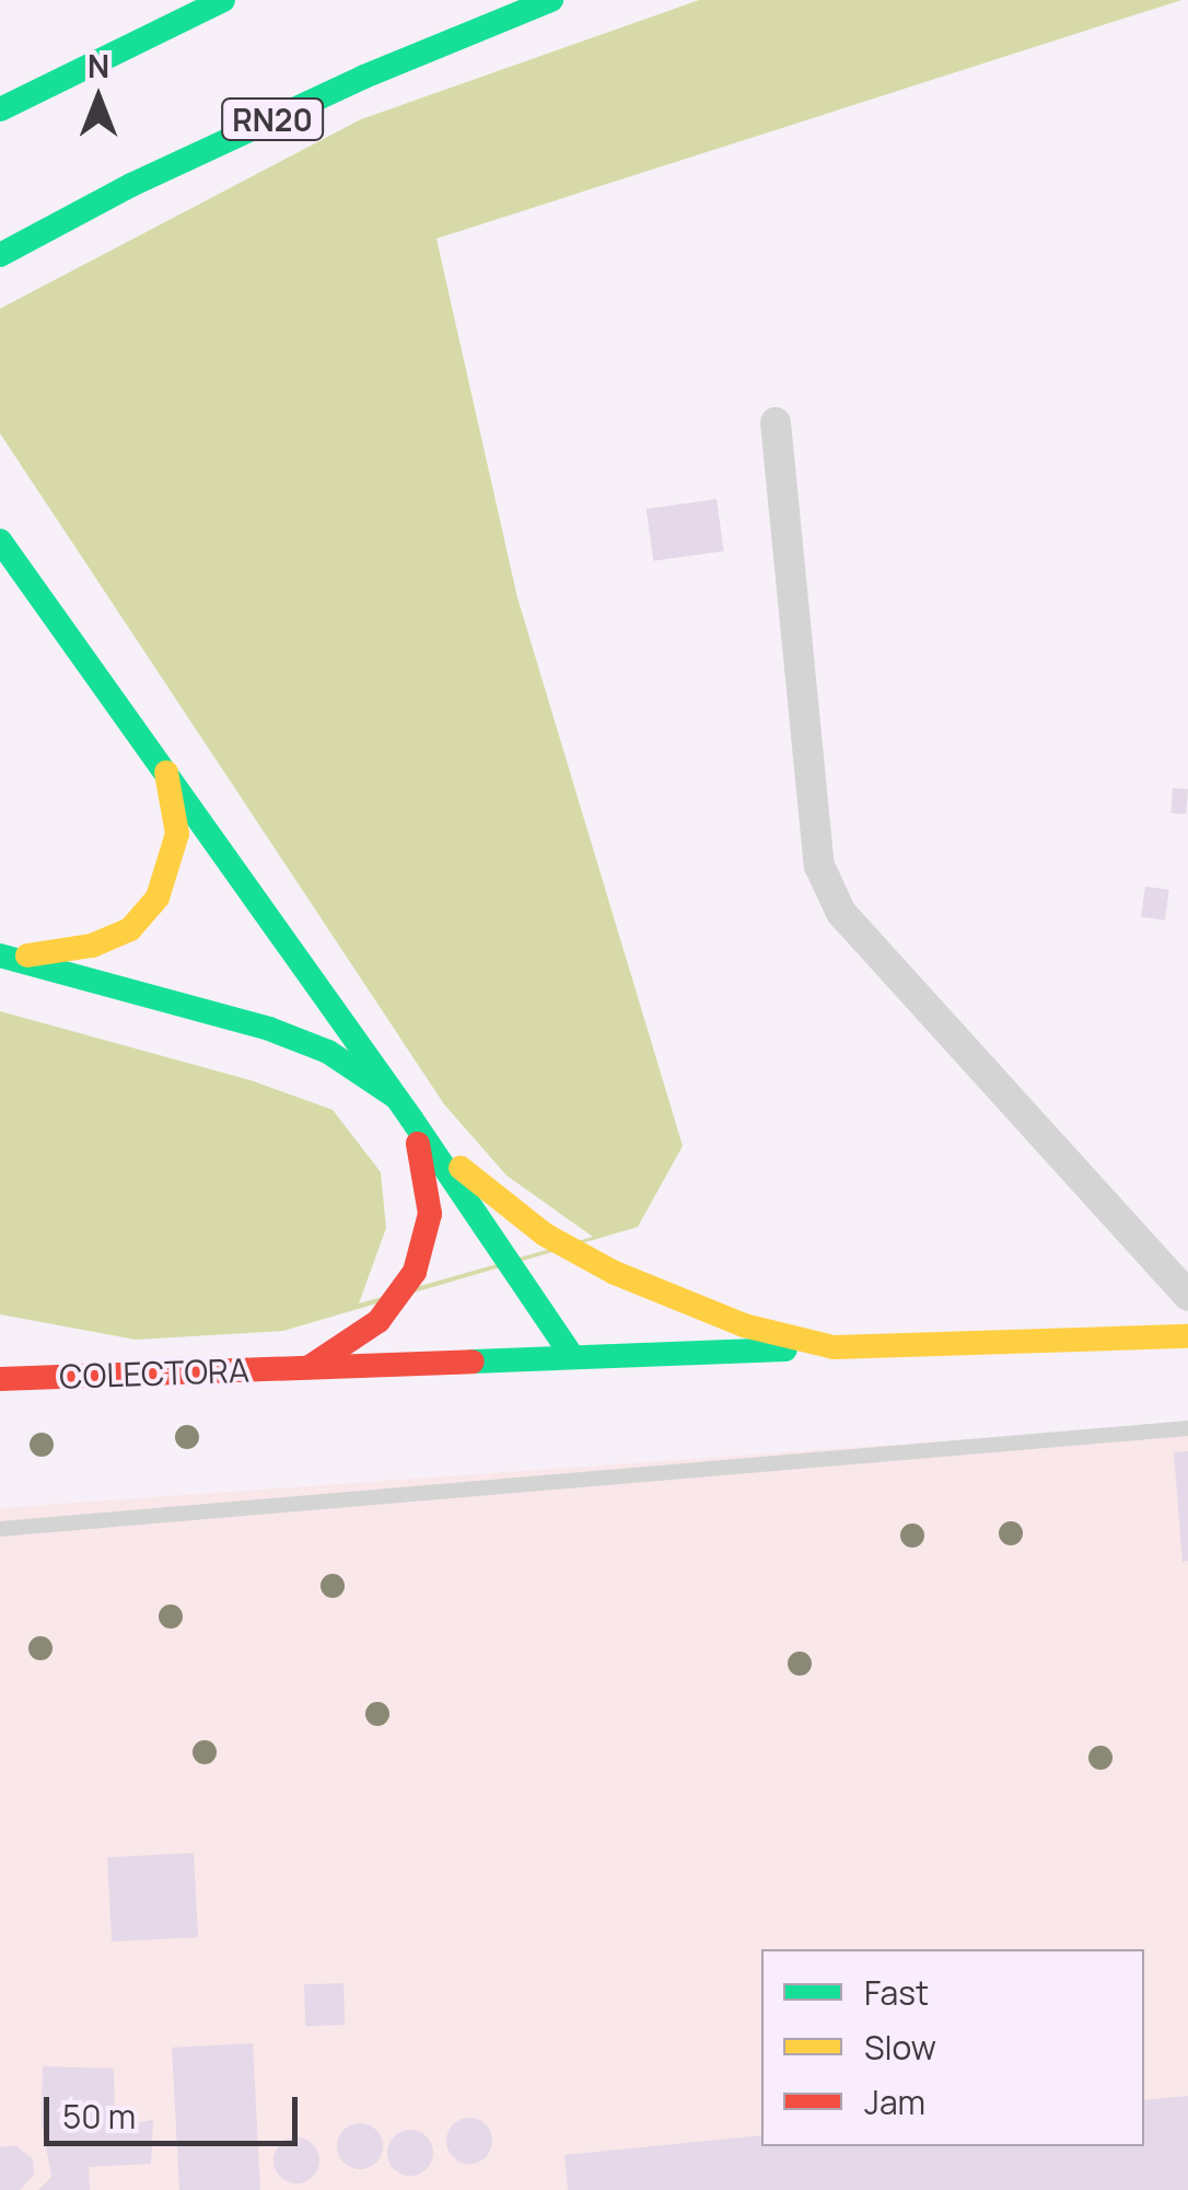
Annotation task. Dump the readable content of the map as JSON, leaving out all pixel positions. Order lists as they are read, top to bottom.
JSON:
{
  "streets": {
    "main road": ["RN20", "COLECTORA"]
  },
  "legend": ["Fast", "Slow", "Jam"],
  "scale_bar": "50 m",
  "north": "top"
}
